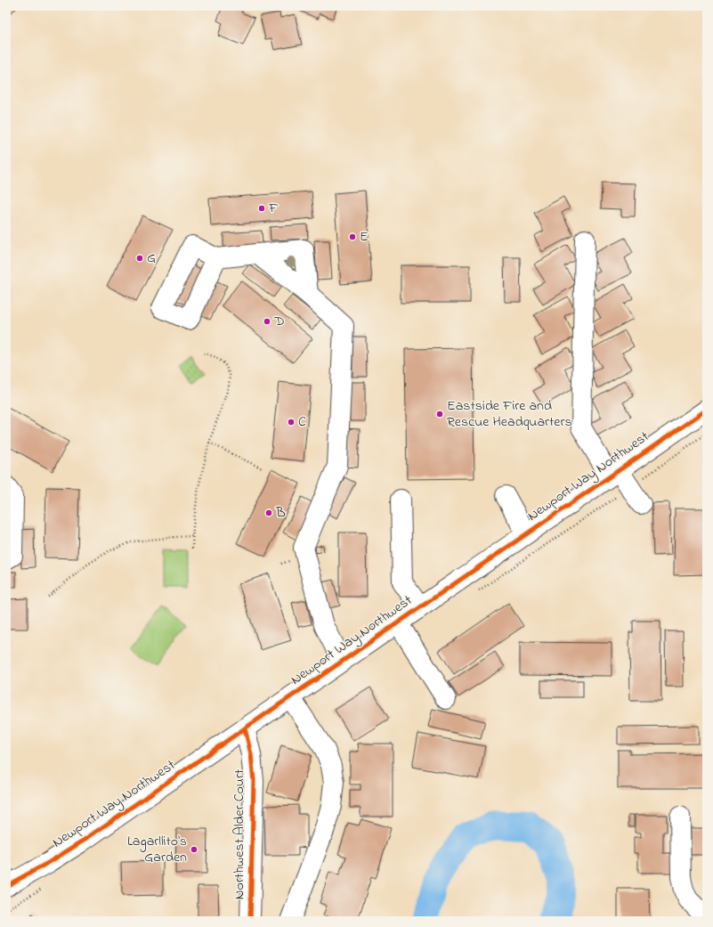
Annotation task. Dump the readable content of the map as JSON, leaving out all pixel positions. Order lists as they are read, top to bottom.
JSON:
{
  "streets": {
    "street": ["Newport Way Northwest", "Northwest Alder Court"]
  },
  "crossings": [
    ["Newport Way Northwest", "Northwest Alder Court"]
  ],
  "places": [
    "F",
    "E",
    "G",
    "D",
    "Eastside Fire and Rescue Headquarters",
    "C",
    "B",
    "Lagarllito's Garden"
  ]
}
